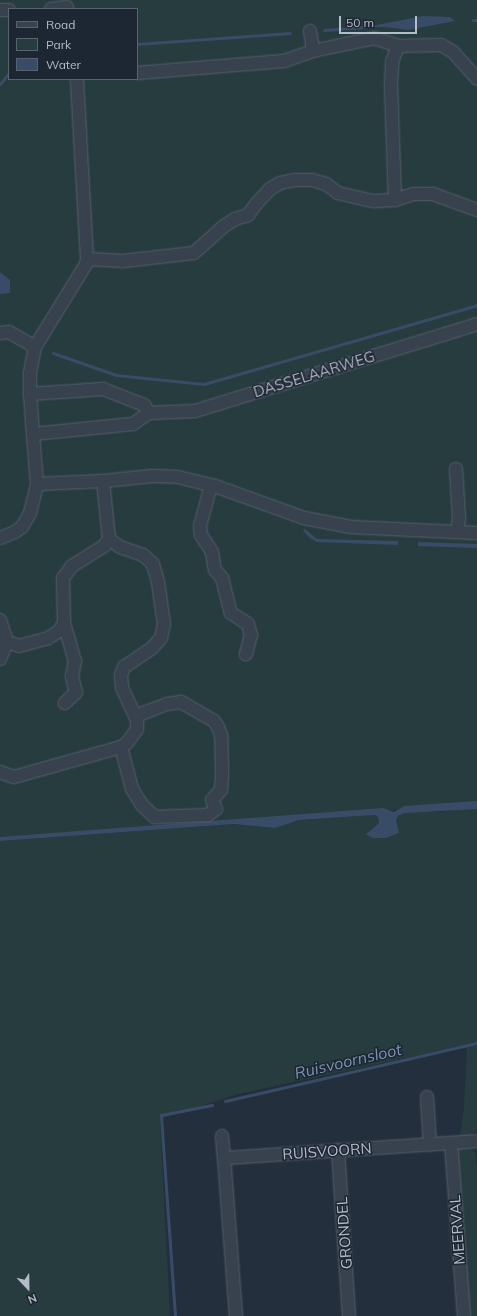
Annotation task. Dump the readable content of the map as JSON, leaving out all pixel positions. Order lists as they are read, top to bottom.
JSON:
{
  "streets": {
    "street": [
      "DASSELAARWEG",
      "RUISVOORN",
      "MEERVAL",
      "GRONDEL"
    ]
  },
  "crossings": [
    ["RUISVOORN", "MEERVAL"],
    ["RUISVOORN", "GRONDEL"]
  ],
  "water": ["Ruisvoornsloot"],
  "legend": ["Road", "Park", "Water"],
  "scale_bar": "50 m",
  "north": "bottom"
}
